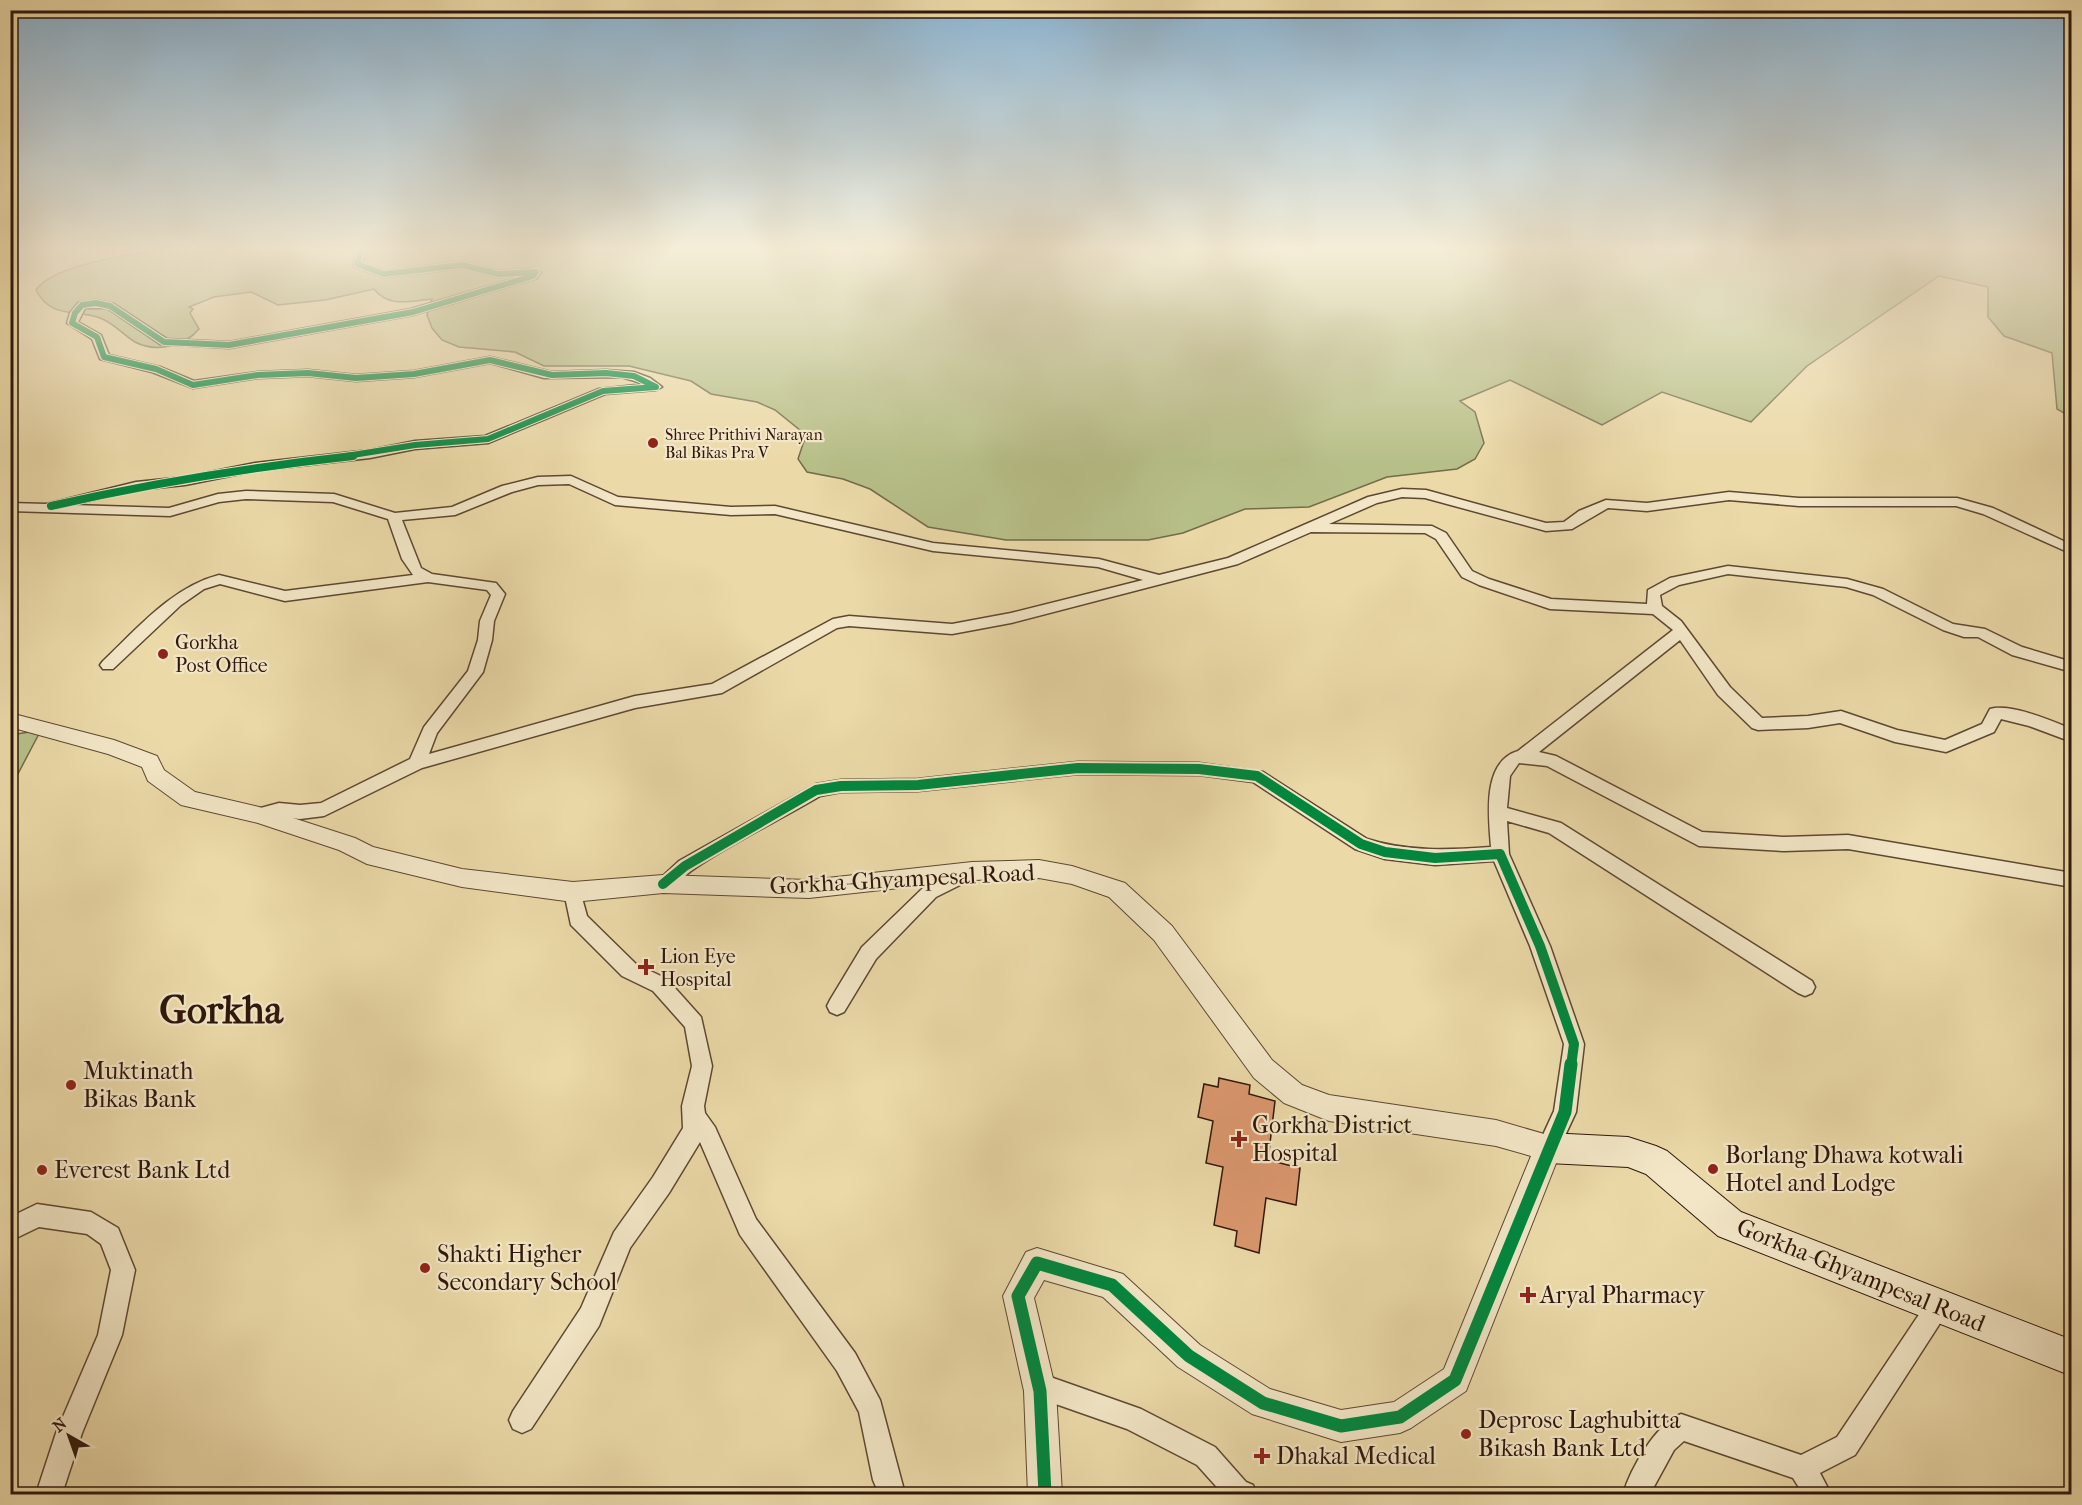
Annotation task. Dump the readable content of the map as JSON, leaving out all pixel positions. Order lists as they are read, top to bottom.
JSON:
{
  "streets": {
    "main road": ["Gorkha-Ghyampesal Road"]
  },
  "districts": ["Gorkha"],
  "places": {
    "other": [
      "Shree Prithivi Narayan Bal Bikas Pra V",
      "Gorkha Post Office",
      "Muktinath Bikas Bank",
      "Borlang Dhawa kotwali Hotel and Lodge",
      "Everest Bank Ltd",
      "Shakti Higher Secondary School",
      "Deprosc Laghubitta Bikash Bank Ltd"
    ],
    "health": [
      "Lion Eye Hospital",
      "Gorkha District Hospital",
      "Aryal Pharmacy",
      "Dhakal Medical"
    ]
  },
  "north": "top left"
}
